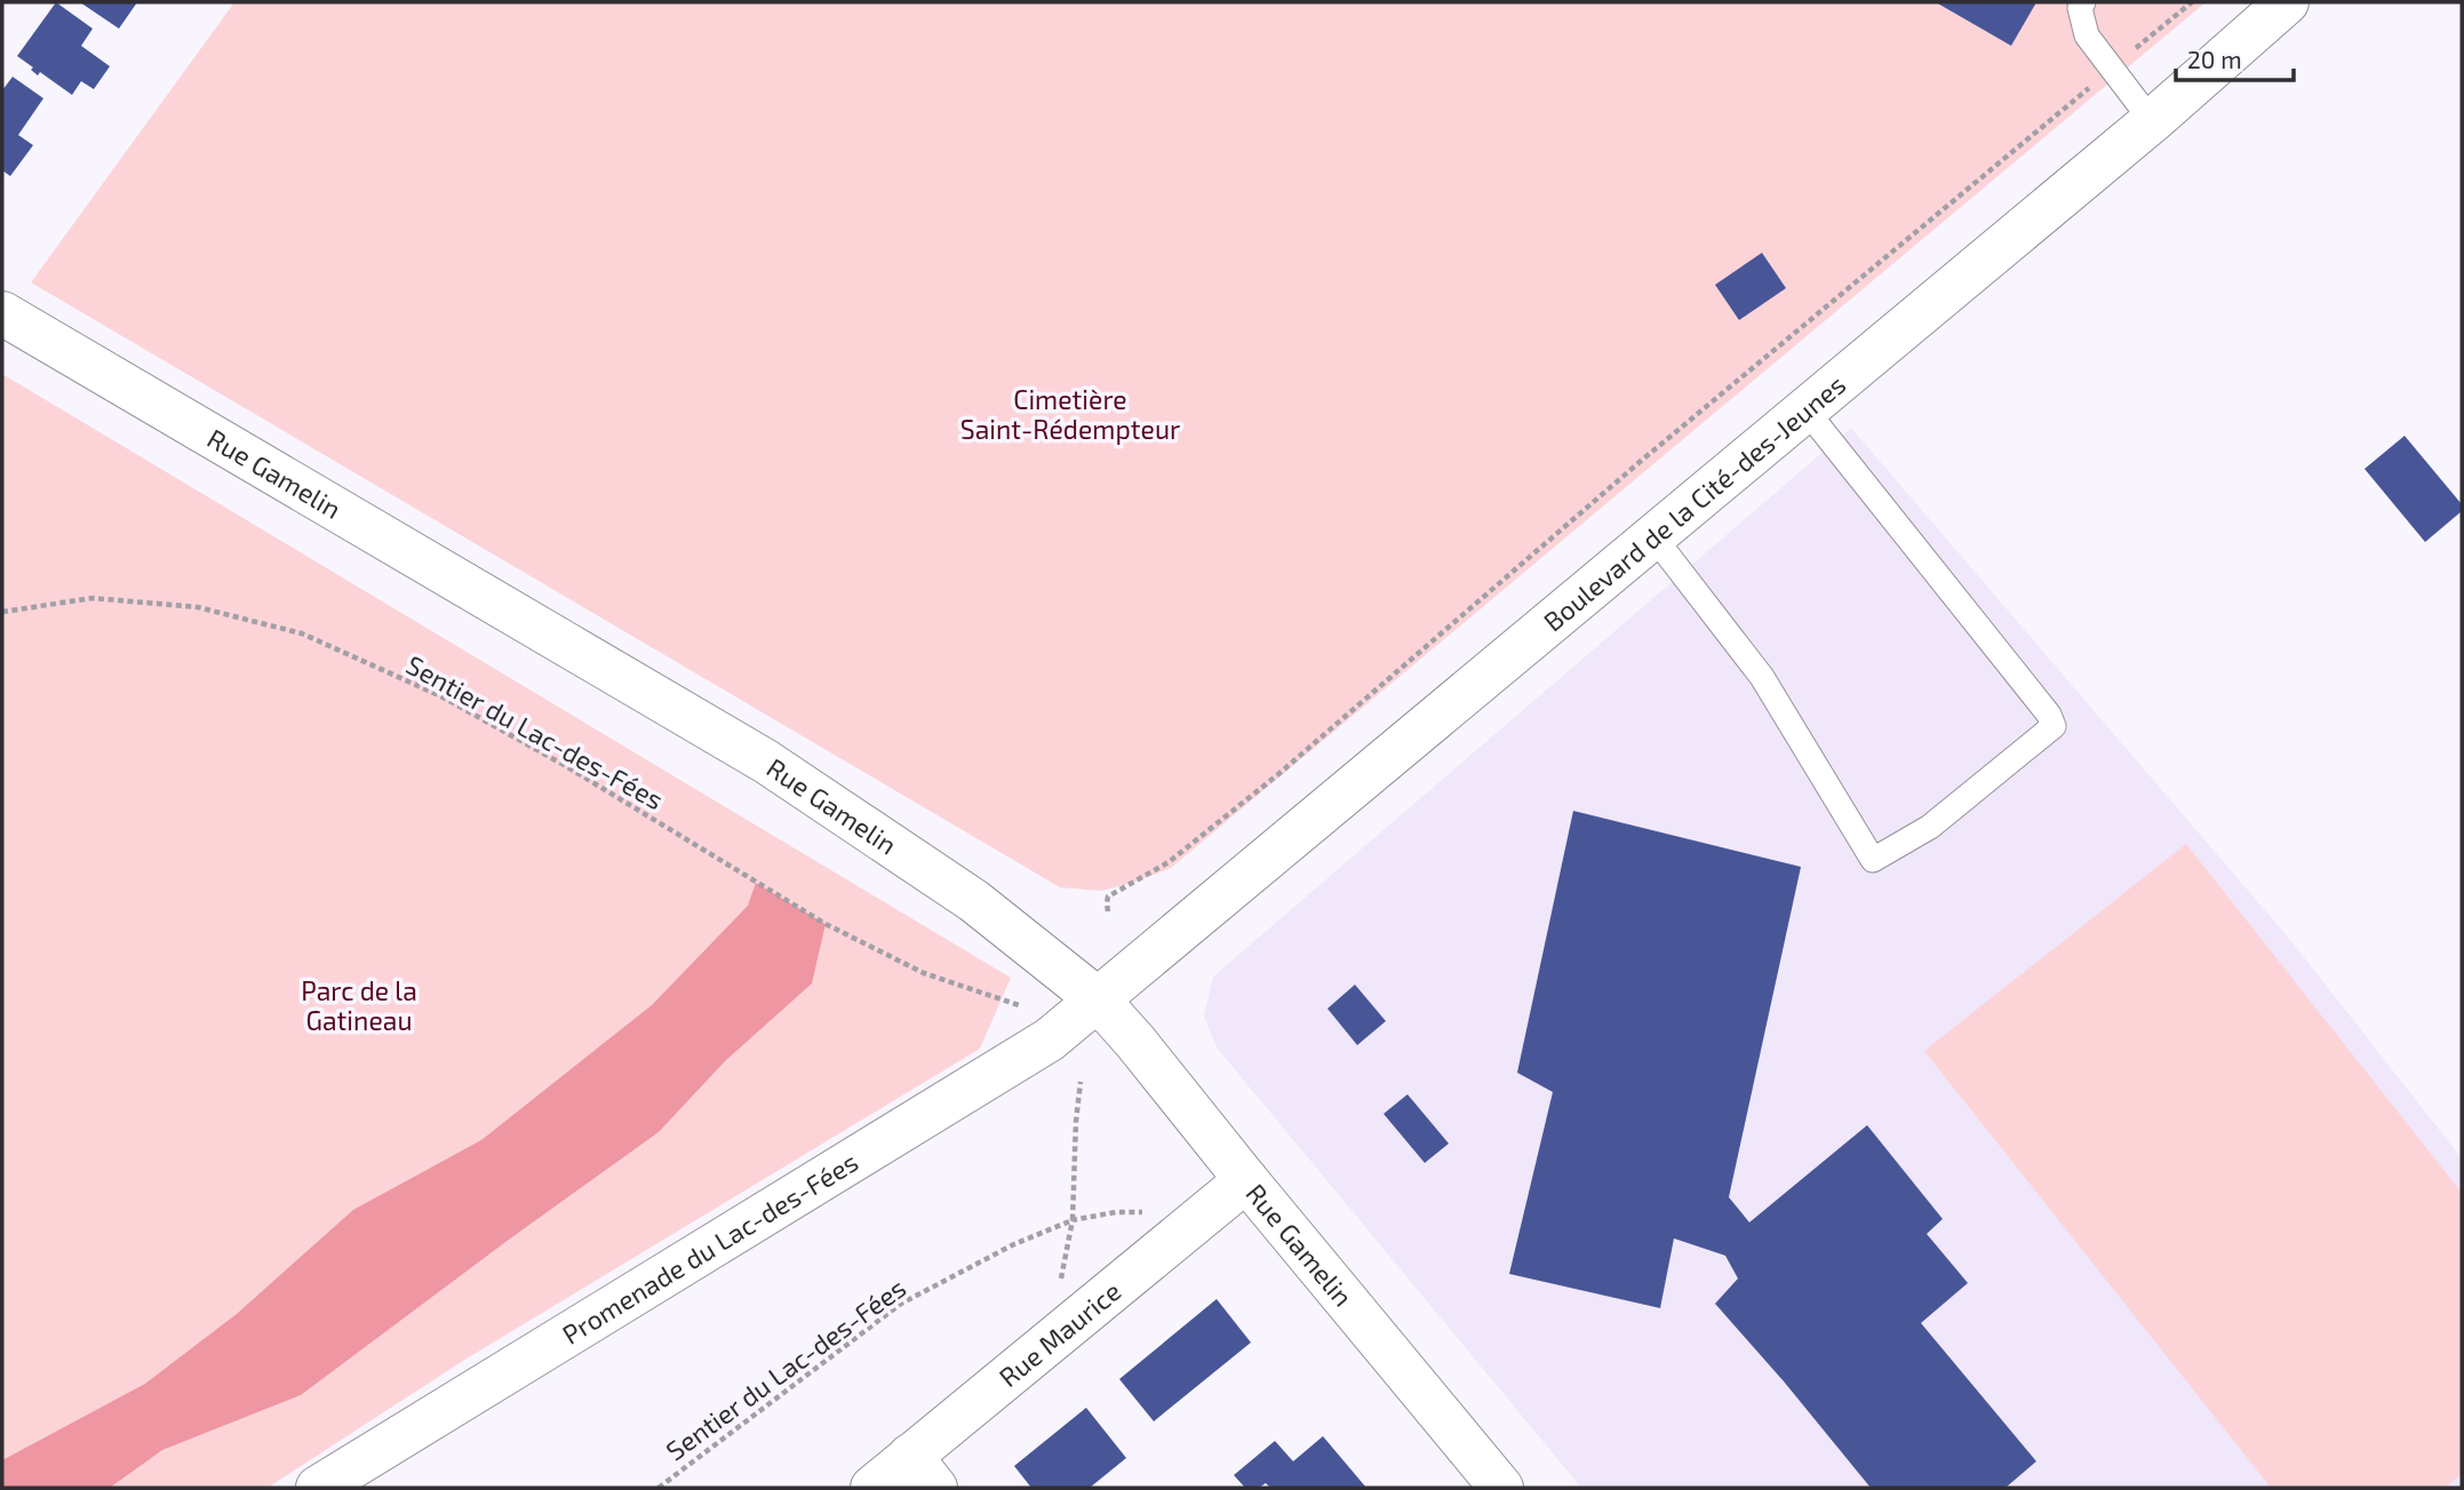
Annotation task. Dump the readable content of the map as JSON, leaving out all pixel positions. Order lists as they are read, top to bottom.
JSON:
{
  "streets": {
    "street": [
      "Rue Gamelin",
      "Boulevard de la Cité-des-Jeunes",
      "Promenade du Lac-des-Fées",
      "Rue Maurice"
    ],
    "path": ["Sentier du Lac-des-Fées"]
  },
  "crossings": [
    ["Rue Gamelin", "Boulevard de la Cité-des-Jeunes"],
    ["Rue Gamelin", "Promenade du Lac-des-Fées"],
    ["Rue Gamelin", "Rue Maurice"],
    ["Boulevard de la Cité-des-Jeunes", "Promenade du Lac-des-Fées"]
  ],
  "parks": ["Cimetière Saint-Rédempteur", "Parc de la Gatineau"],
  "scale_bar": "20 m"
}
